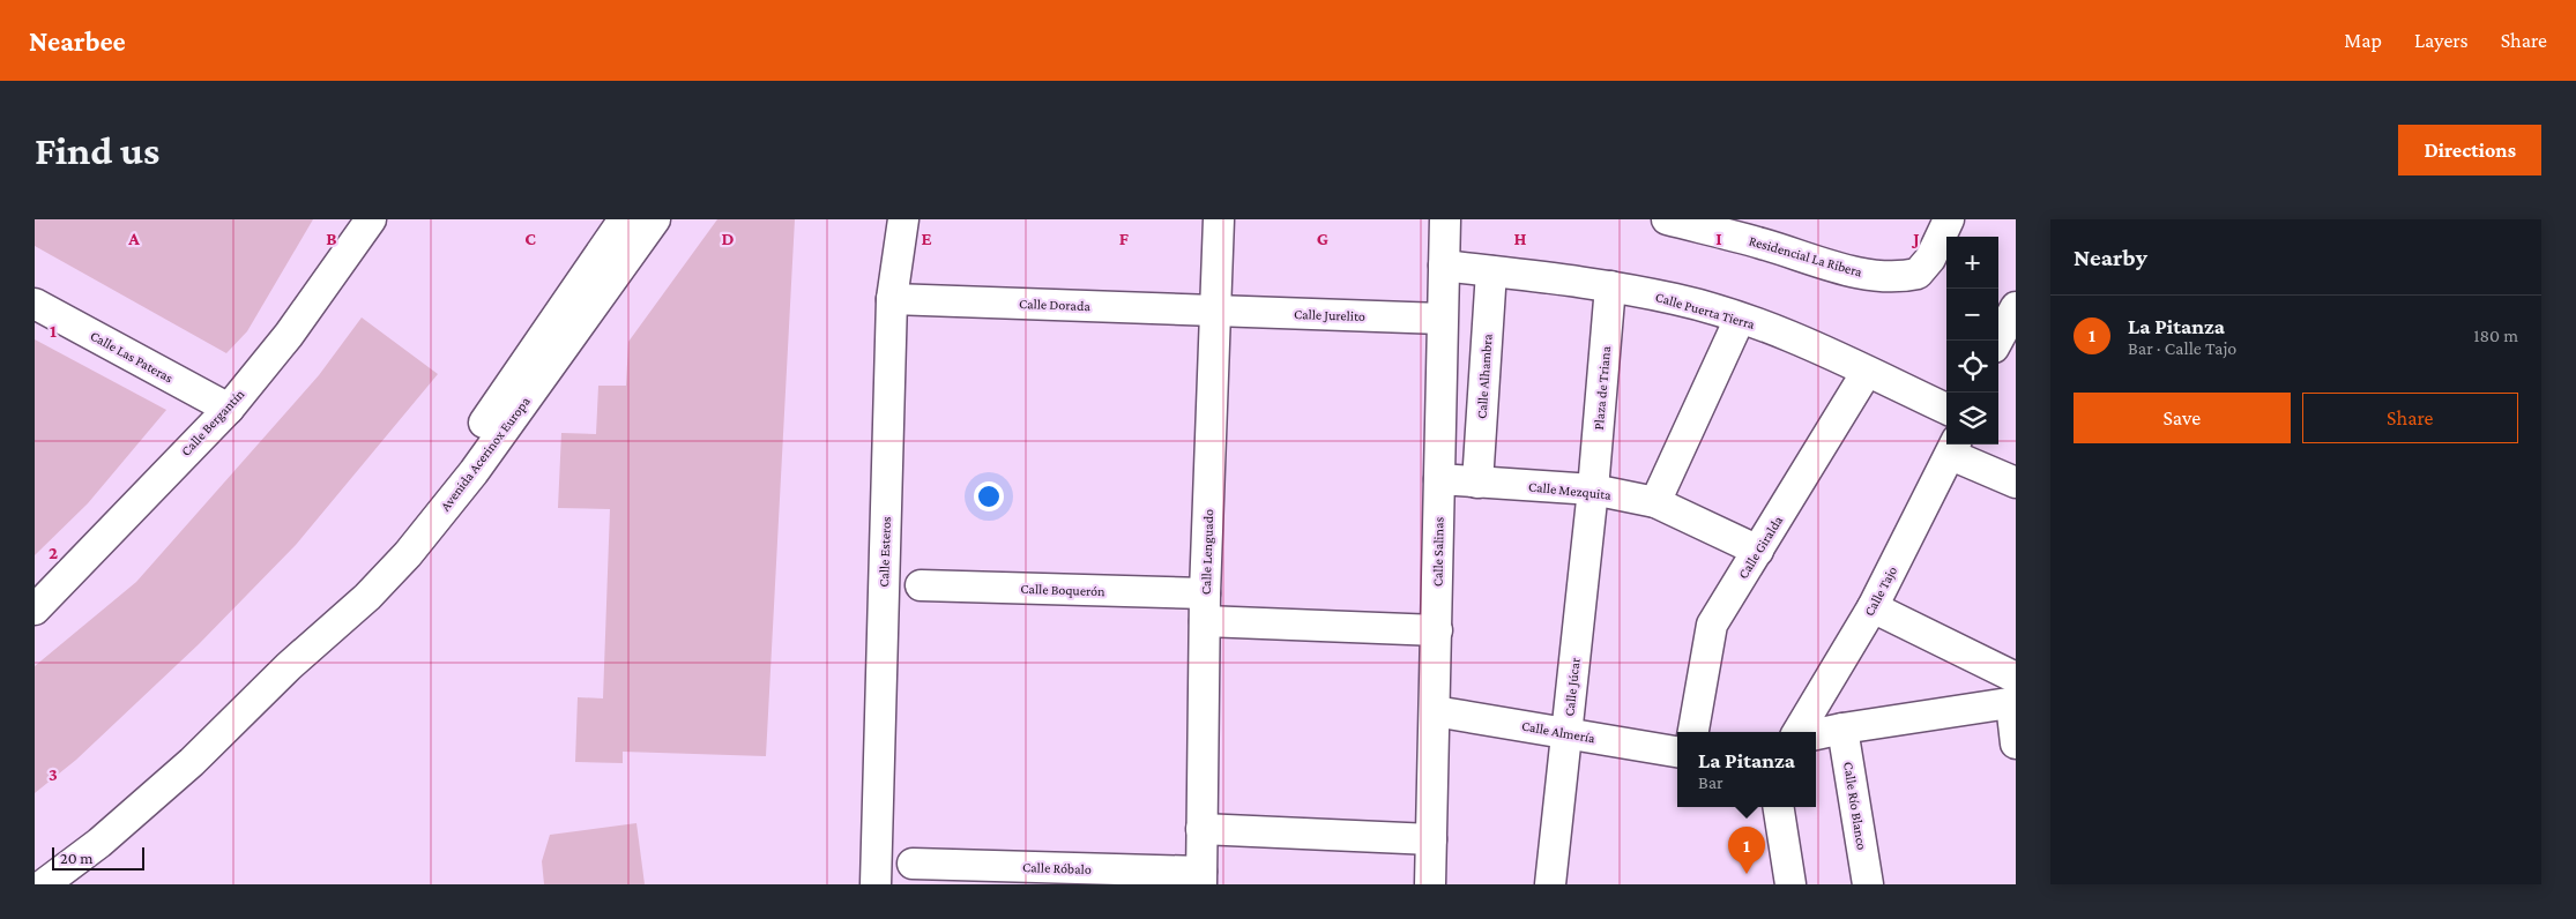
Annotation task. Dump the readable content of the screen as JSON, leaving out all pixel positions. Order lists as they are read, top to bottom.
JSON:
{
  "streets": {
    "street": [
      "Residencial La Ribera",
      "Calle Dorada",
      "Calle Puerta Tierra",
      "Calle Jurelito",
      "Calle Las Pateras",
      "Calle Alhambra",
      "Plaza de Triana",
      "Calle Bergantín",
      "Avenida Acerinox Europa",
      "Calle Mezquita",
      "Calle Giralda",
      "Calle Esteros",
      "Calle Lenguado",
      "Calle Salinas",
      "Calle Boquerón",
      "Calle Tajo",
      "Calle Júcar",
      "Calle Almería",
      "Calle Río Blanco",
      "Calle Róbalo"
    ]
  },
  "crossings": [
    ["Calle Dorada", "Calle Jurelito"],
    ["Calle Dorada", "Calle Esteros"],
    ["Calle Dorada", "Calle Lenguado"],
    ["Calle Puerta Tierra", "Calle Alhambra"],
    ["Calle Puerta Tierra", "Plaza de Triana"],
    ["Calle Puerta Tierra", "Calle Giralda"],
    ["Calle Puerta Tierra", "Calle Salinas"],
    ["Calle Jurelito", "Calle Lenguado"],
    ["Calle Jurelito", "Calle Salinas"],
    ["Calle Las Pateras", "Calle Bergantín"],
    ["Calle Alhambra", "Calle Mezquita"],
    ["Plaza de Triana", "Calle Mezquita"],
    ["Plaza de Triana", "Calle Júcar"],
    ["Calle Mezquita", "Calle Giralda"],
    ["Calle Mezquita", "Calle Salinas"],
    ["Calle Mezquita", "Calle Júcar"],
    ["Calle Lenguado", "Calle Boquerón"],
    ["Calle Lenguado", "Calle Róbalo"],
    ["Calle Salinas", "Calle Boquerón"],
    ["Calle Salinas", "Calle Almería"],
    ["Calle Júcar", "Calle Almería"]
  ],
  "scale_bar": "20 m",
  "page": {
    "header": "Nearbee",
    "nav": ["Map", "Layers", "Share"],
    "buttons": [
      "Directions",
      ["Save", "Share"]
    ],
    "title": "Find us",
    "heading": "Nearby",
    "map_buttons": ["+", "−"],
    "list": [
      {
        "mark": "1",
        "name": "La Pitanza",
        "note": "Bar · Calle Tajo",
        "value": "180 m"
      }
    ],
    "popup": ["La Pitanza", "Bar"],
    "pins": "1",
    "scale": "20 m"
  },
  "grid": {
    "columns": [
      "A",
      "B",
      "C",
      "D",
      "E",
      "F",
      "G",
      "H",
      "I",
      "J"
    ],
    "rows": ["1", "2", "3"]
  }
}
